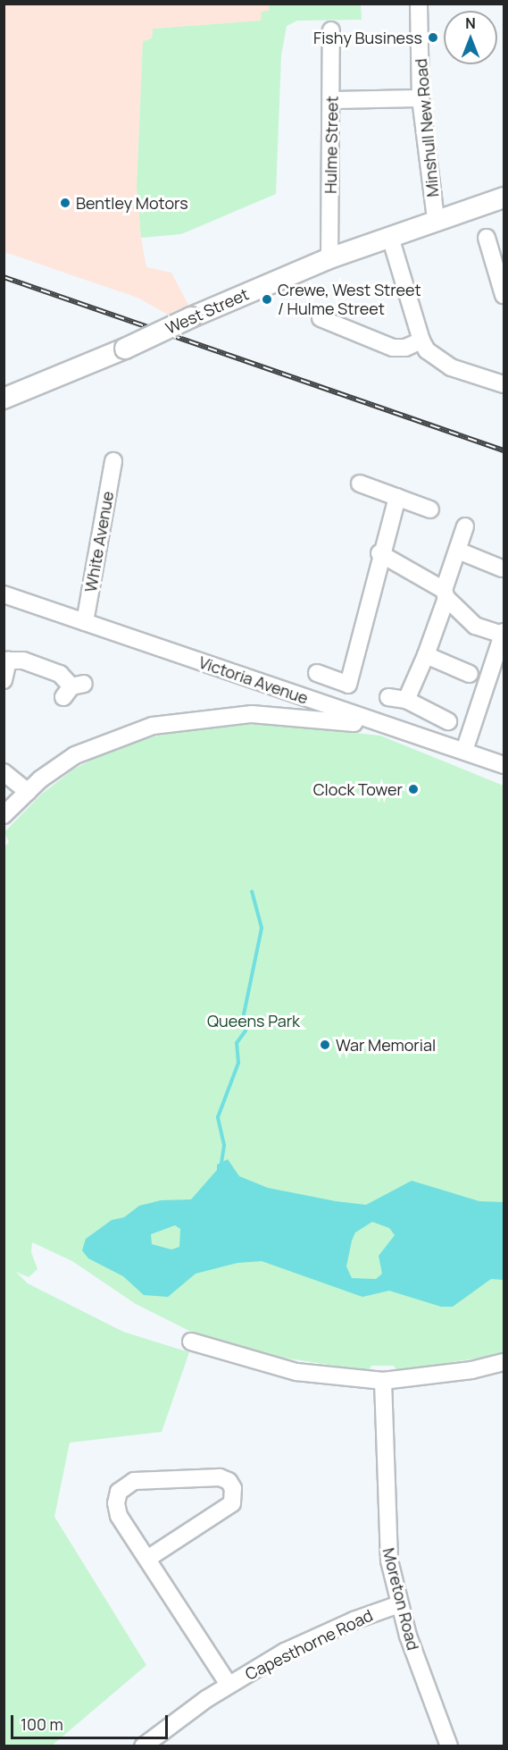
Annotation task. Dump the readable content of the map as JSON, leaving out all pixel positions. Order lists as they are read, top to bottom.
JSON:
{
  "streets": {
    "main road": ["West Street"],
    "street": [
      "Minshull New Road",
      "Hulme Street",
      "White Avenue",
      "Victoria Avenue",
      "Moreton Road",
      "Capesthorne Road"
    ]
  },
  "crossings": [
    ["Minshull New Road", "West Street"],
    ["Hulme Street", "West Street"],
    ["White Avenue", "Victoria Avenue"],
    ["Moreton Road", "Capesthorne Road"]
  ],
  "parks": ["Queens Park"],
  "places": [
    "Fishy Business",
    "Bentley Motors",
    "Crewe, West Street / Hulme Street",
    "Clock Tower",
    "War Memorial"
  ],
  "scale_bar": "100 m",
  "north": "top"
}
